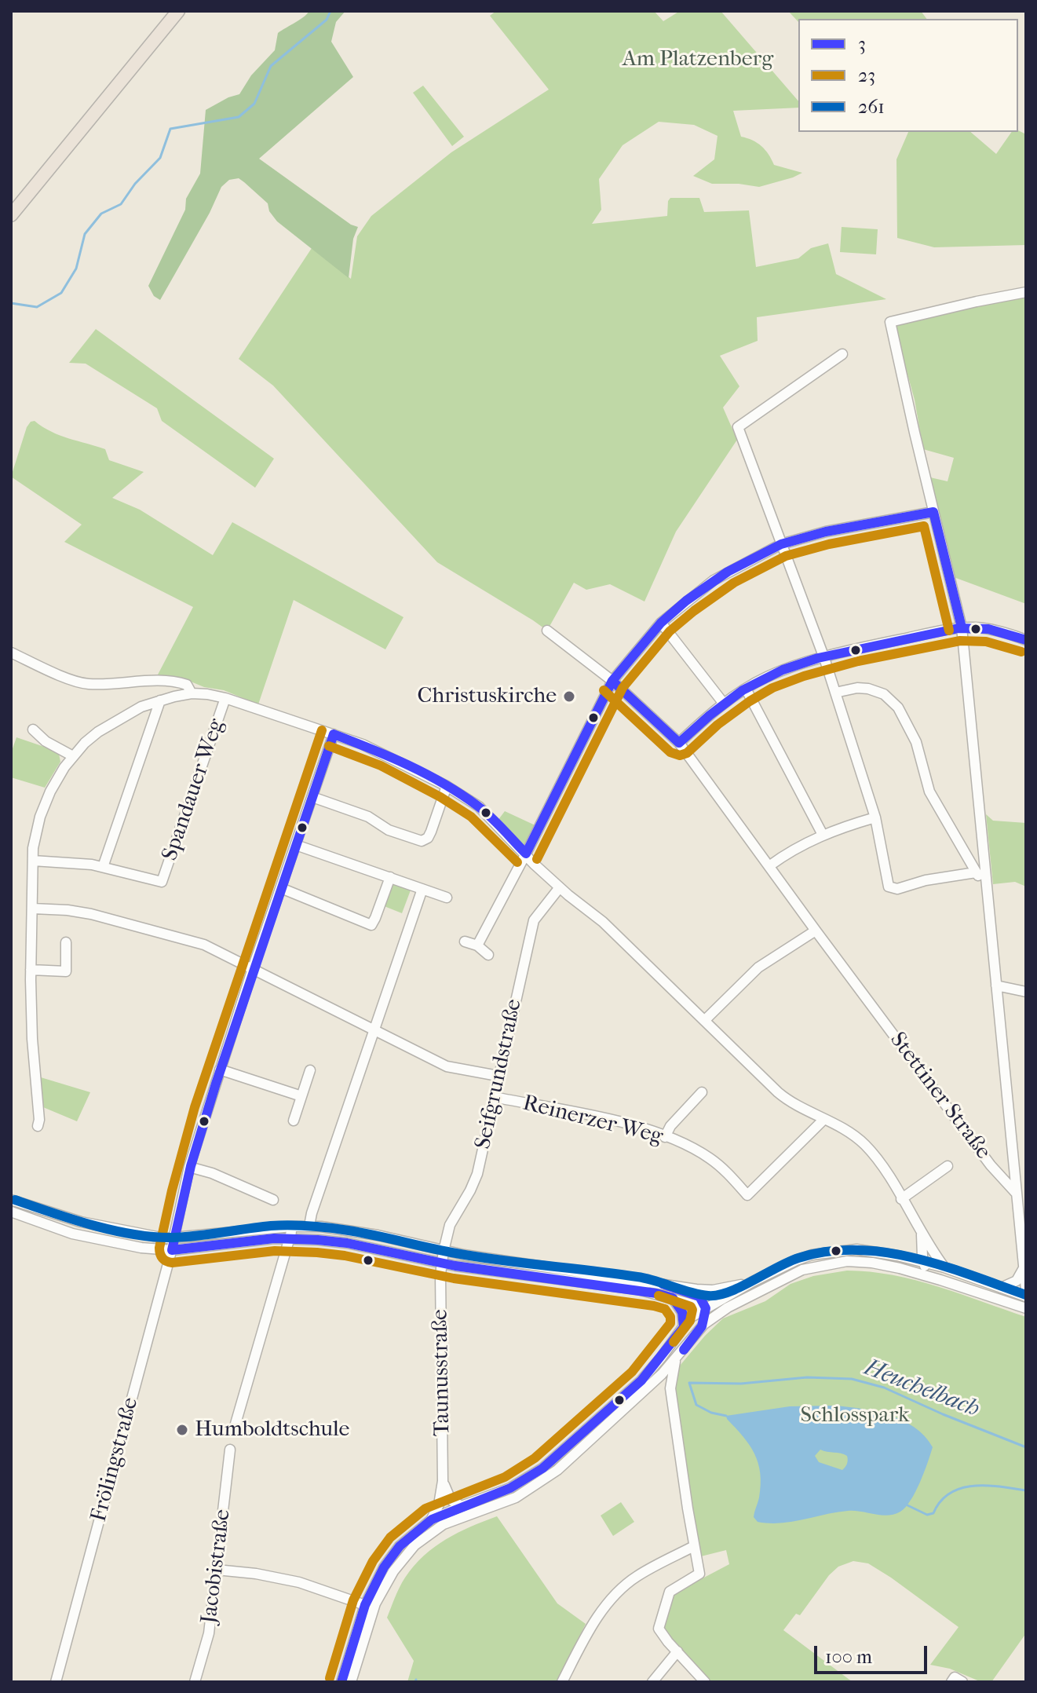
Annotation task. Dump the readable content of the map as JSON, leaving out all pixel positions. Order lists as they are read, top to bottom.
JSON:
{
  "streets": {
    "street": [
      "Spandauer Weg",
      "Seifgrundstraße",
      "Stettiner Straße",
      "Reinerzer Weg",
      "Taunusstraße",
      "Frölingstraße",
      "Jacobistraße"
    ]
  },
  "crossings": [
    ["Seifgrundstraße", "Reinerzer Weg"],
    ["Seifgrundstraße", "Taunusstraße"]
  ],
  "water": ["Heuchelbach"],
  "parks": ["Am Platzenberg", "Schlosspark"],
  "places": ["Christuskirche", "Humboldtschule"],
  "lines": ["transit line 3", "transit line 23", "transit line 261"],
  "legend": ["3", "23", "261"],
  "scale_bar": "100 m"
}
